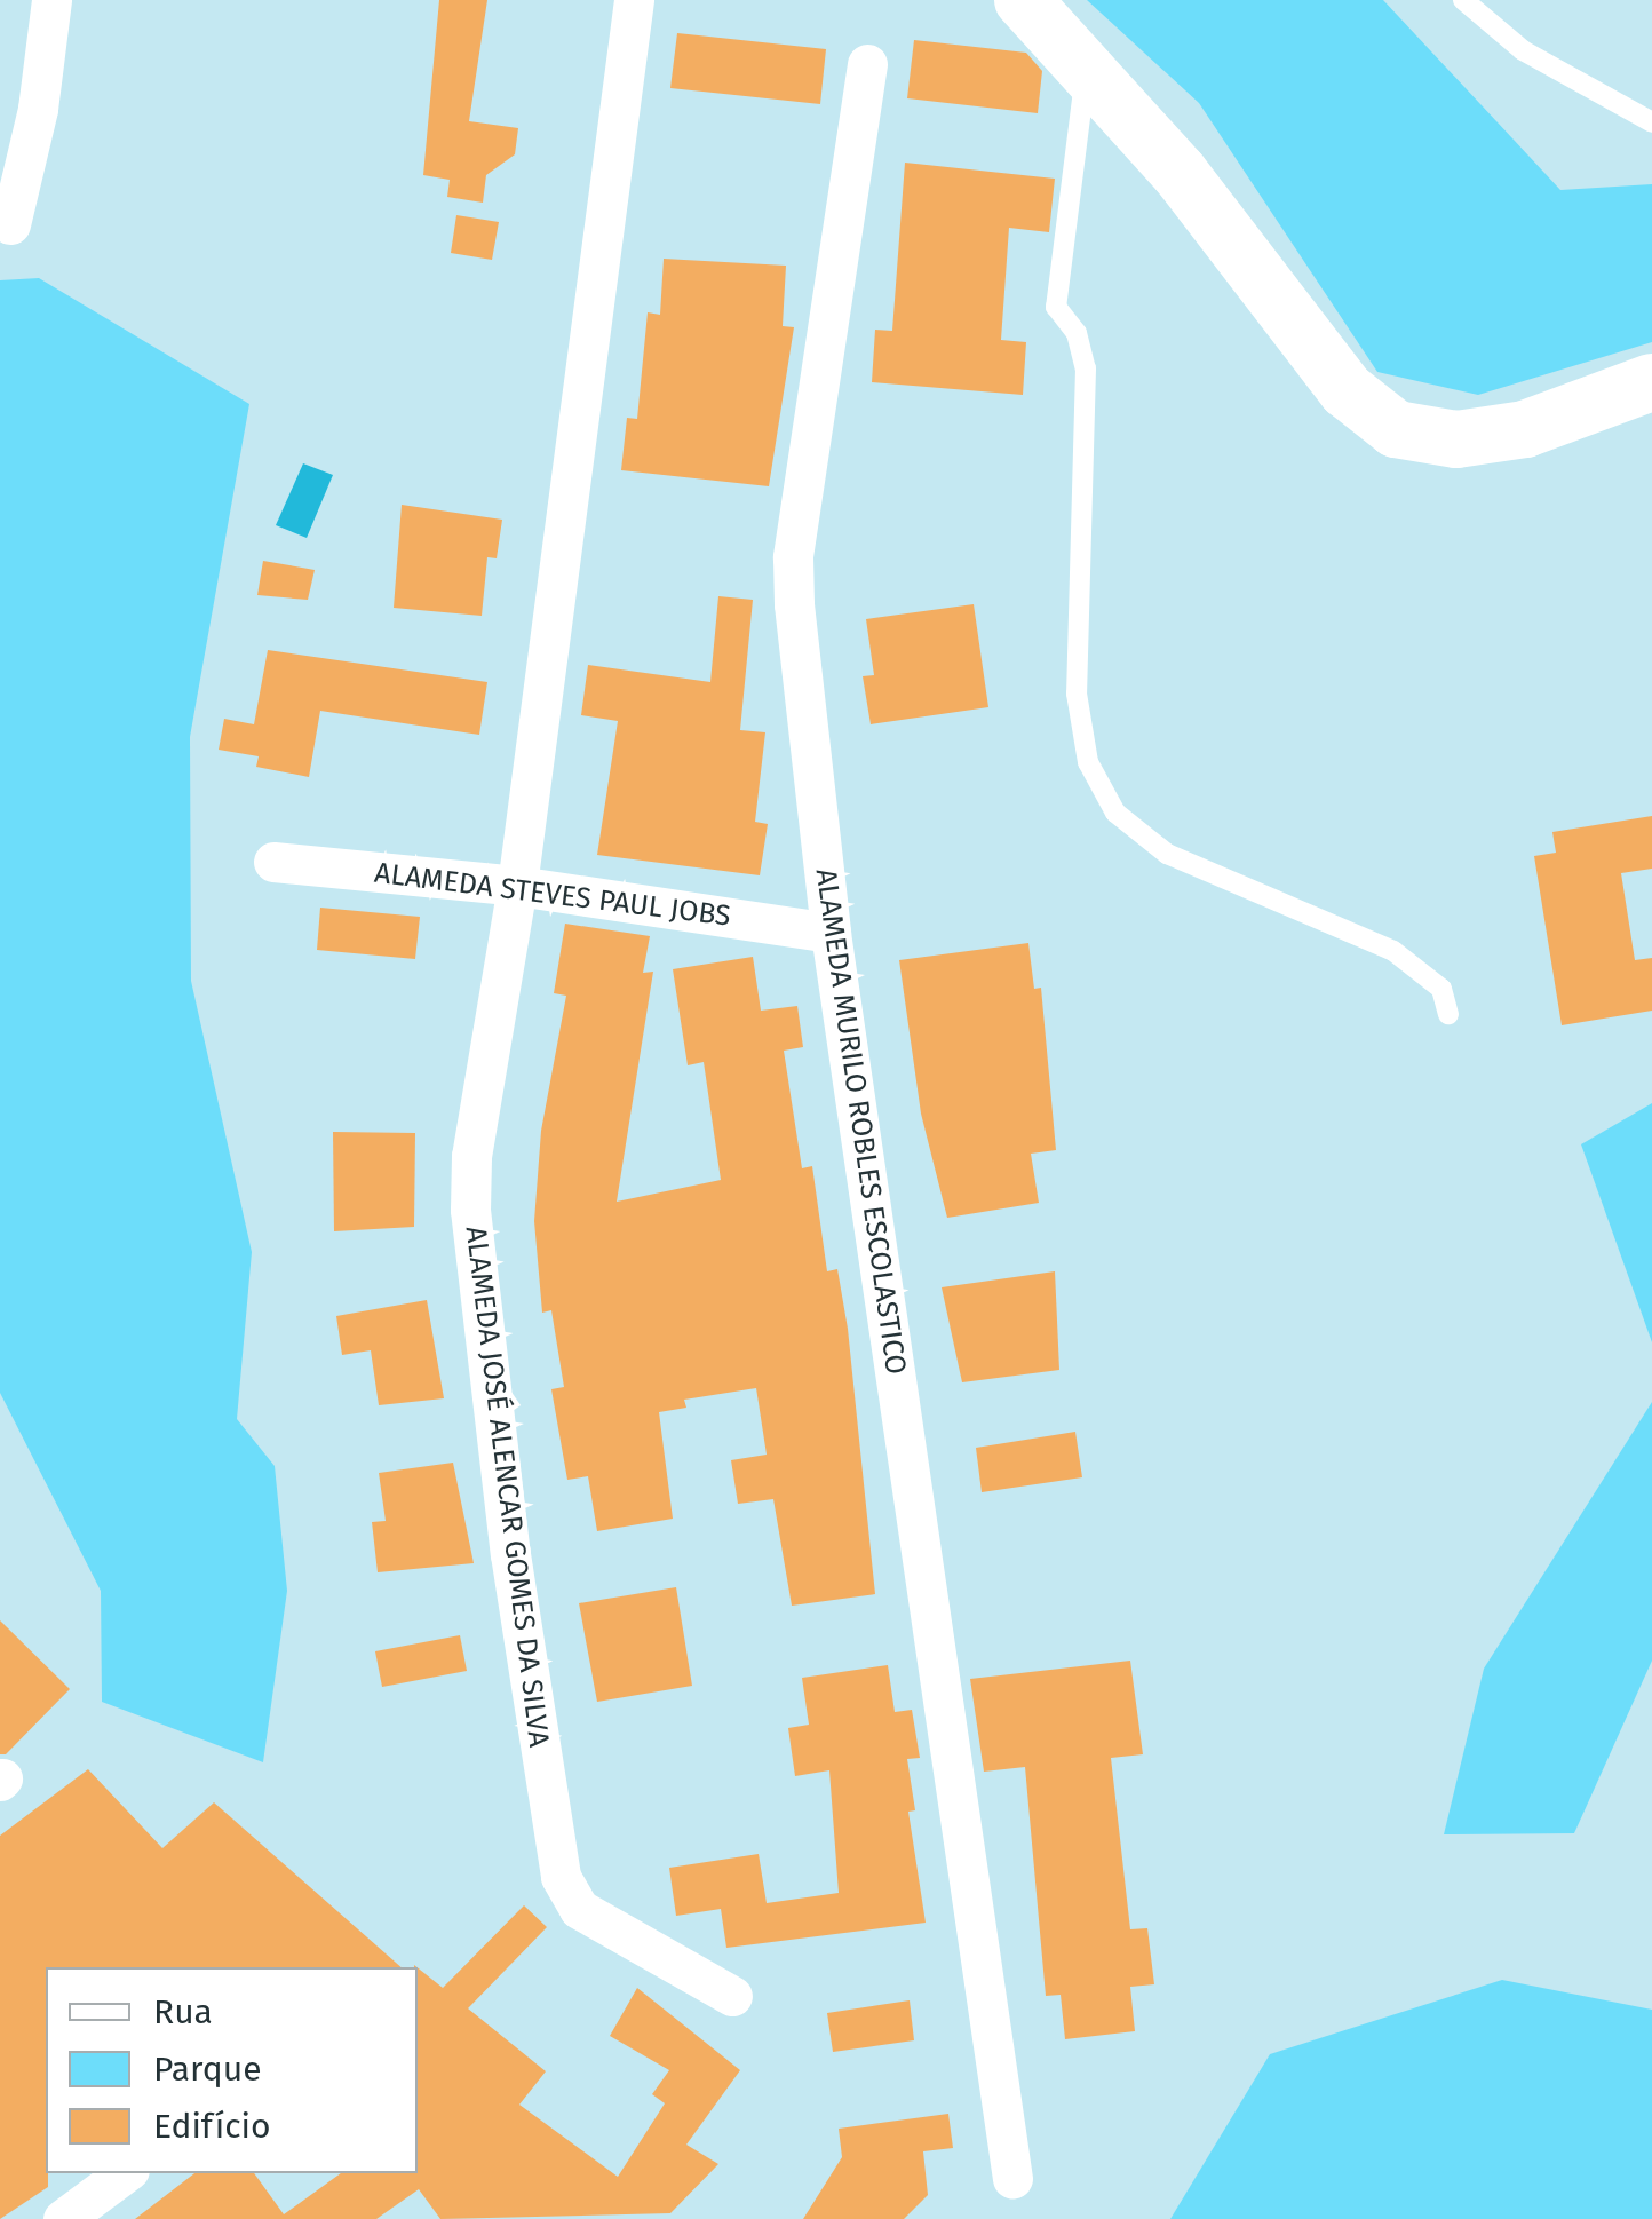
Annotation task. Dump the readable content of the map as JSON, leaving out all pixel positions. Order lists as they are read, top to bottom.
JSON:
{
  "streets": {
    "street": ["ALAMEDA STEVES PAUL JOBS", "ALAMEDA MURILO ROBLES ESCOLASTICO", "ALAMEDA JOSÉ ALENCAR GOMES DA SILVA"]
  },
  "crossings": [
    ["ALAMEDA STEVES PAUL JOBS", "ALAMEDA MURILO ROBLES ESCOLASTICO"],
    ["ALAMEDA STEVES PAUL JOBS", "ALAMEDA JOSÉ ALENCAR GOMES DA SILVA"]
  ],
  "legend": ["Rua", "Parque", "Edifício"]
}
